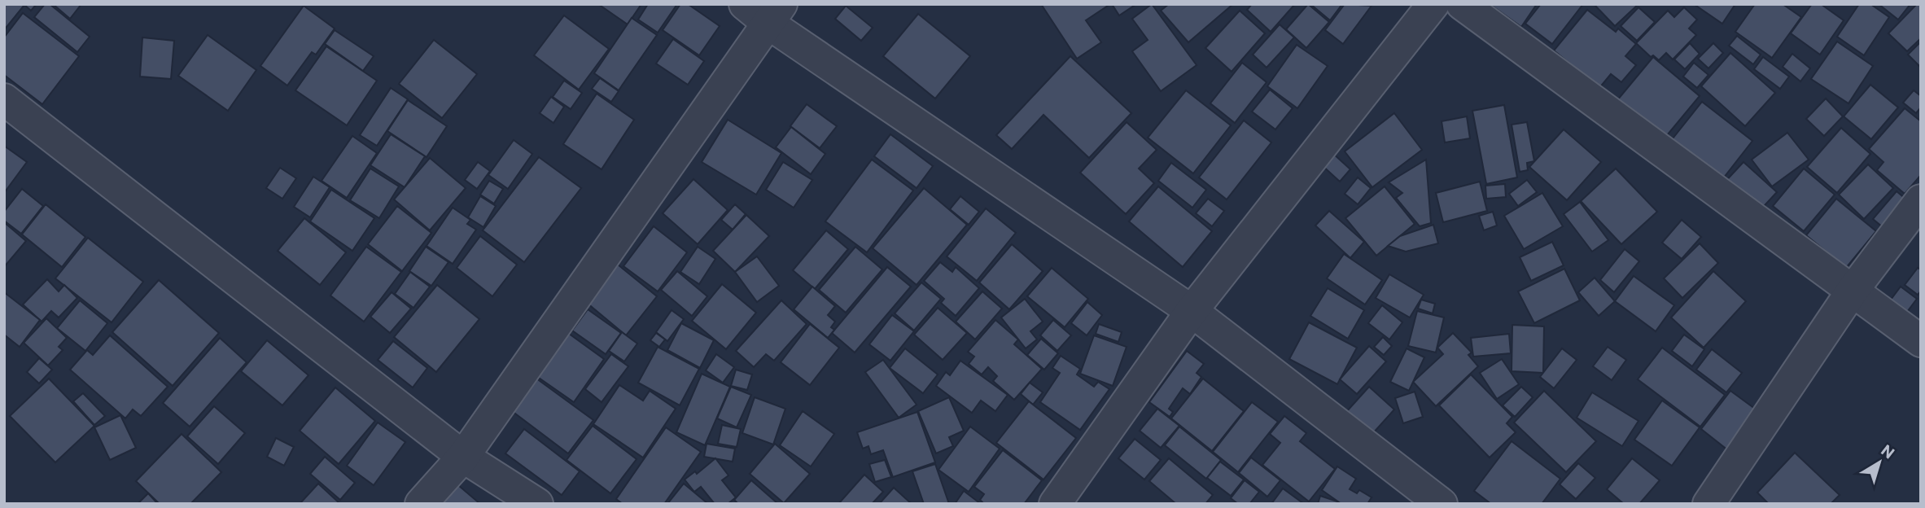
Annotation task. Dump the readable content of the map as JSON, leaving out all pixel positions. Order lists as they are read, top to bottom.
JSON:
{
  "north": "top right"
}
